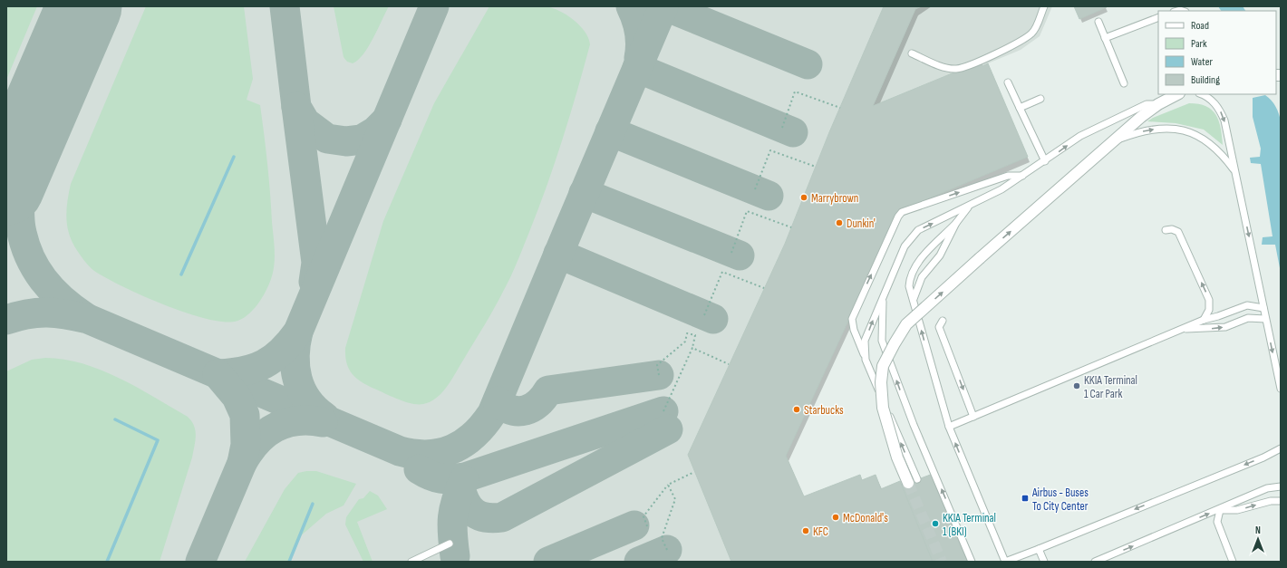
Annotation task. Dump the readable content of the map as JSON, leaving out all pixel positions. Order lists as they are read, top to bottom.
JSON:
{
  "places": {
    "other": [
      "Marrybrown",
      "Dunkin'",
      "KKIA Terminal 1 Car Park",
      "Starbucks",
      "McDonald's",
      "KKIA Terminal 1 (BKI)",
      "KFC"
    ],
    "transit": ["Airbus - Buses To City Center"]
  },
  "legend": [
    "Road",
    "Park",
    "Water",
    "Building"
  ],
  "north": "top"
}
